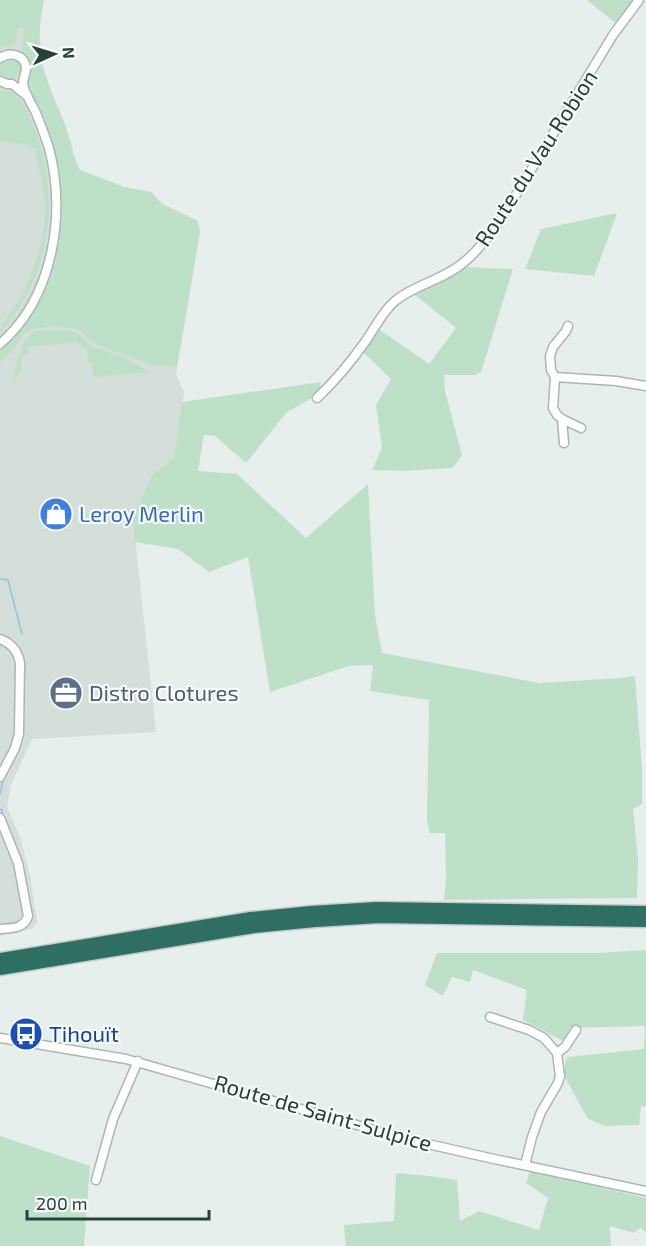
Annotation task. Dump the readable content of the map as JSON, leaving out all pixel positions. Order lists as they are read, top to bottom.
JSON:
{
  "streets": {
    "street": ["Route du Vau Robion", "Route de Saint-Sulpice"]
  },
  "places": {
    "shop": ["Leroy Merlin"],
    "office": ["Distro Clotures"],
    "bus stop": ["Tihouït"]
  },
  "scale_bar": "200 m",
  "north": "right"
}
